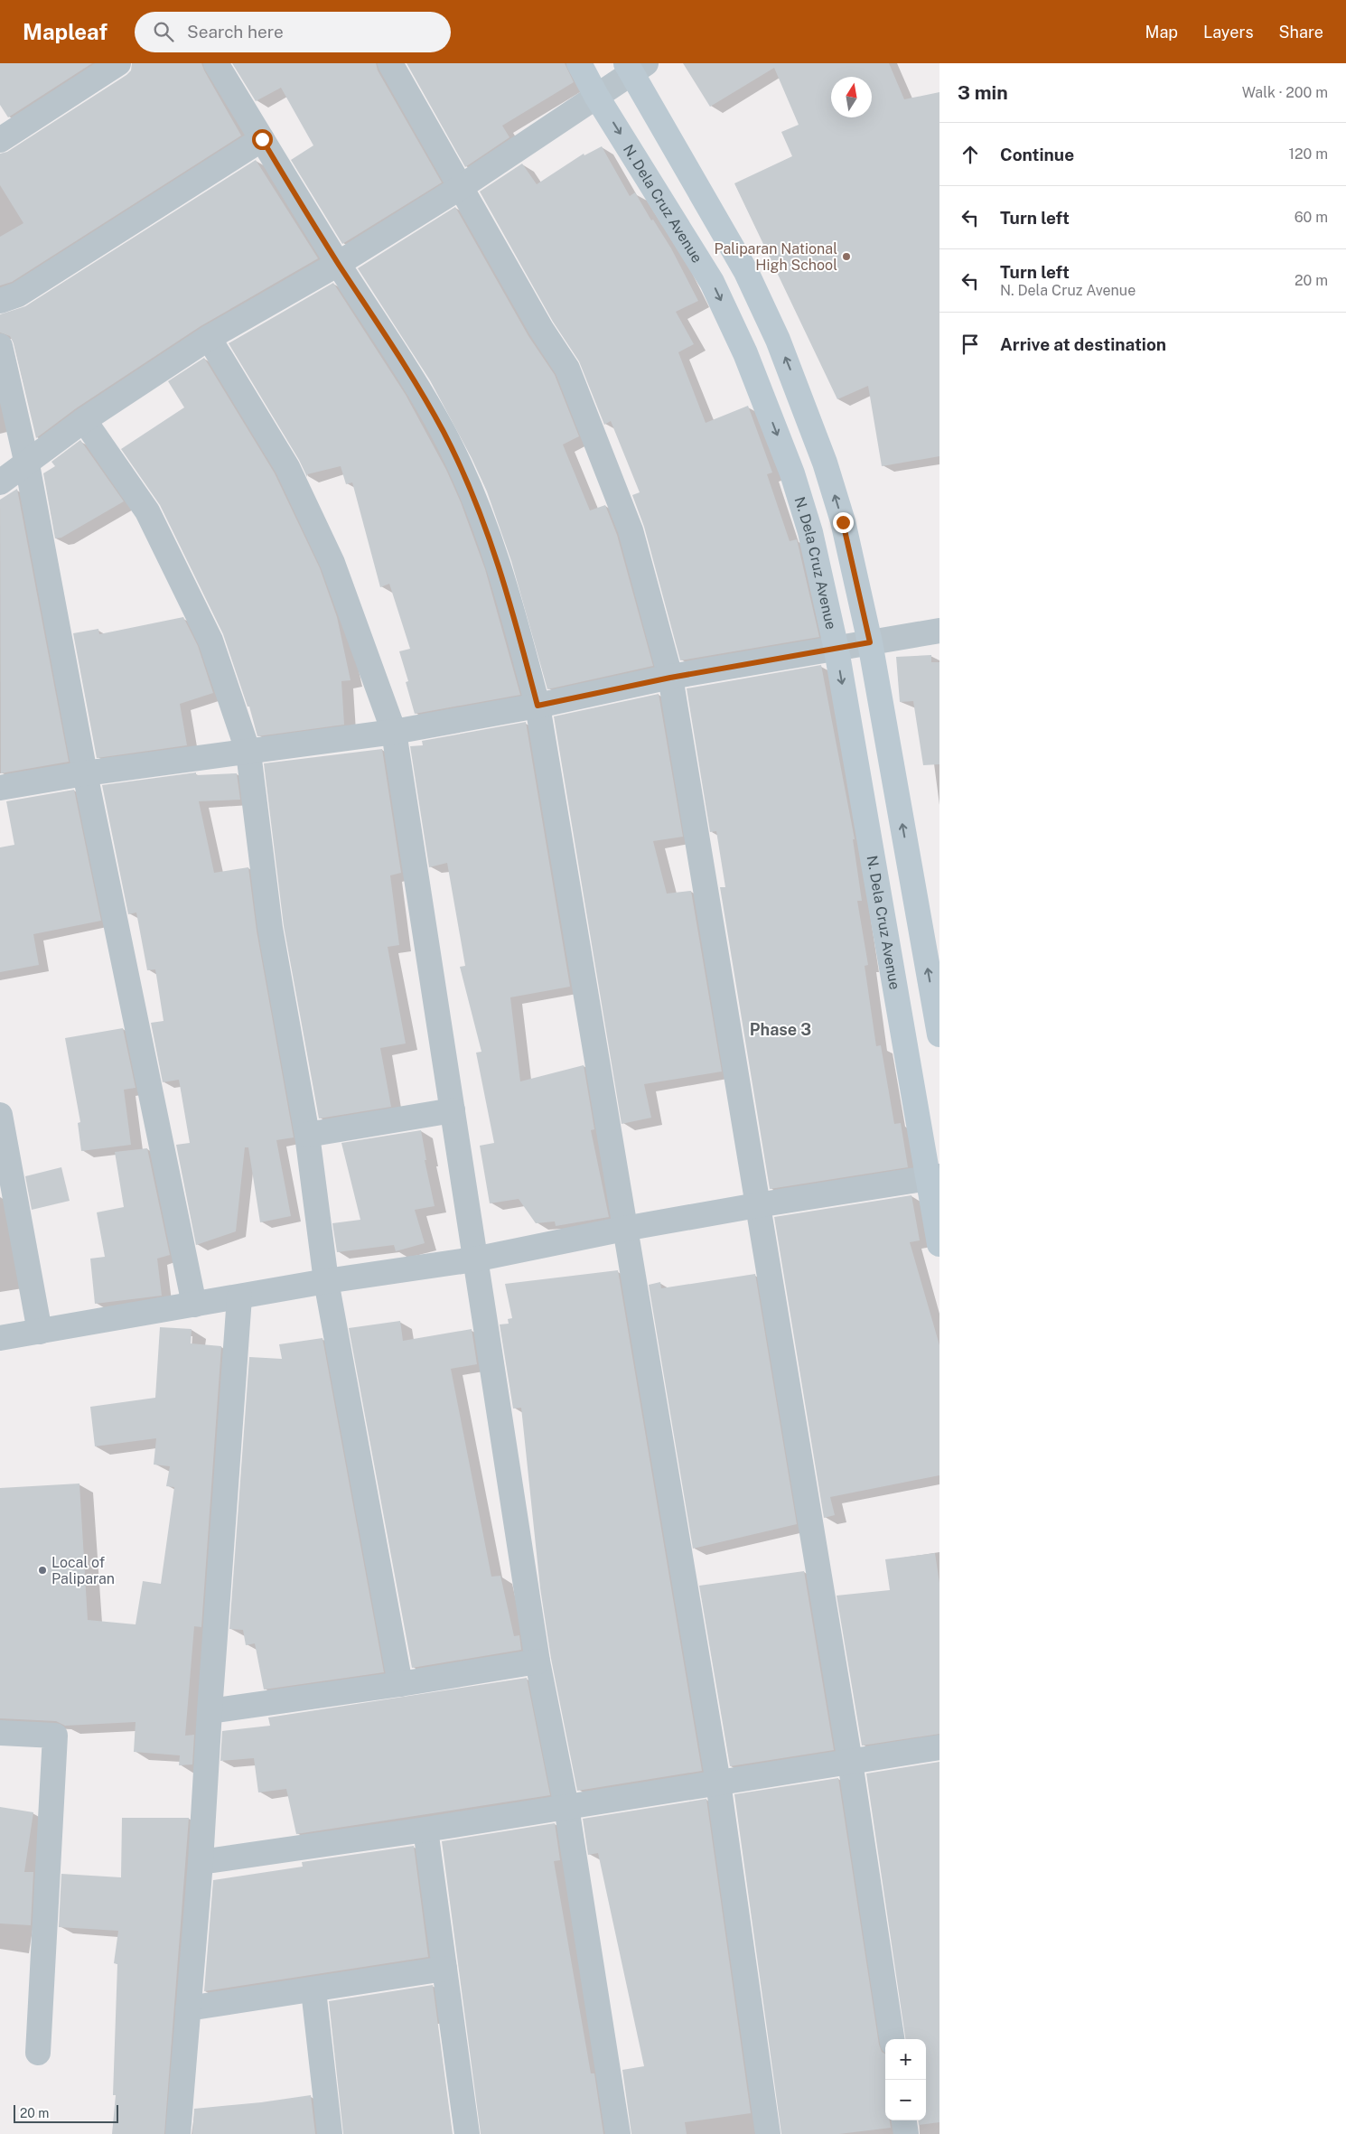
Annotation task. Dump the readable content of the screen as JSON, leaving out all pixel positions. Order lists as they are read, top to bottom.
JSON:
{
  "streets": {
    "street": ["N. Dela Cruz Avenue"]
  },
  "districts": ["Phase 3"],
  "places": ["Paliparan National High School", "Local of Paliparan"],
  "scale_bar": "20 m",
  "north": "top",
  "page": {
    "header": "Mapleaf",
    "search": "Search here",
    "nav": ["Map", "Layers", "Share"],
    "heading": ["3 min", "Walk · 200 m"],
    "list": [
      ["Continue", "120 m"],
      ["Turn left", "60 m"],
      ["Turn left", "N. Dela Cruz Avenue", "20 m"],
      "Arrive at destination"
    ],
    "map_buttons": ["+", "−"],
    "scale": "20 m"
  }
}
